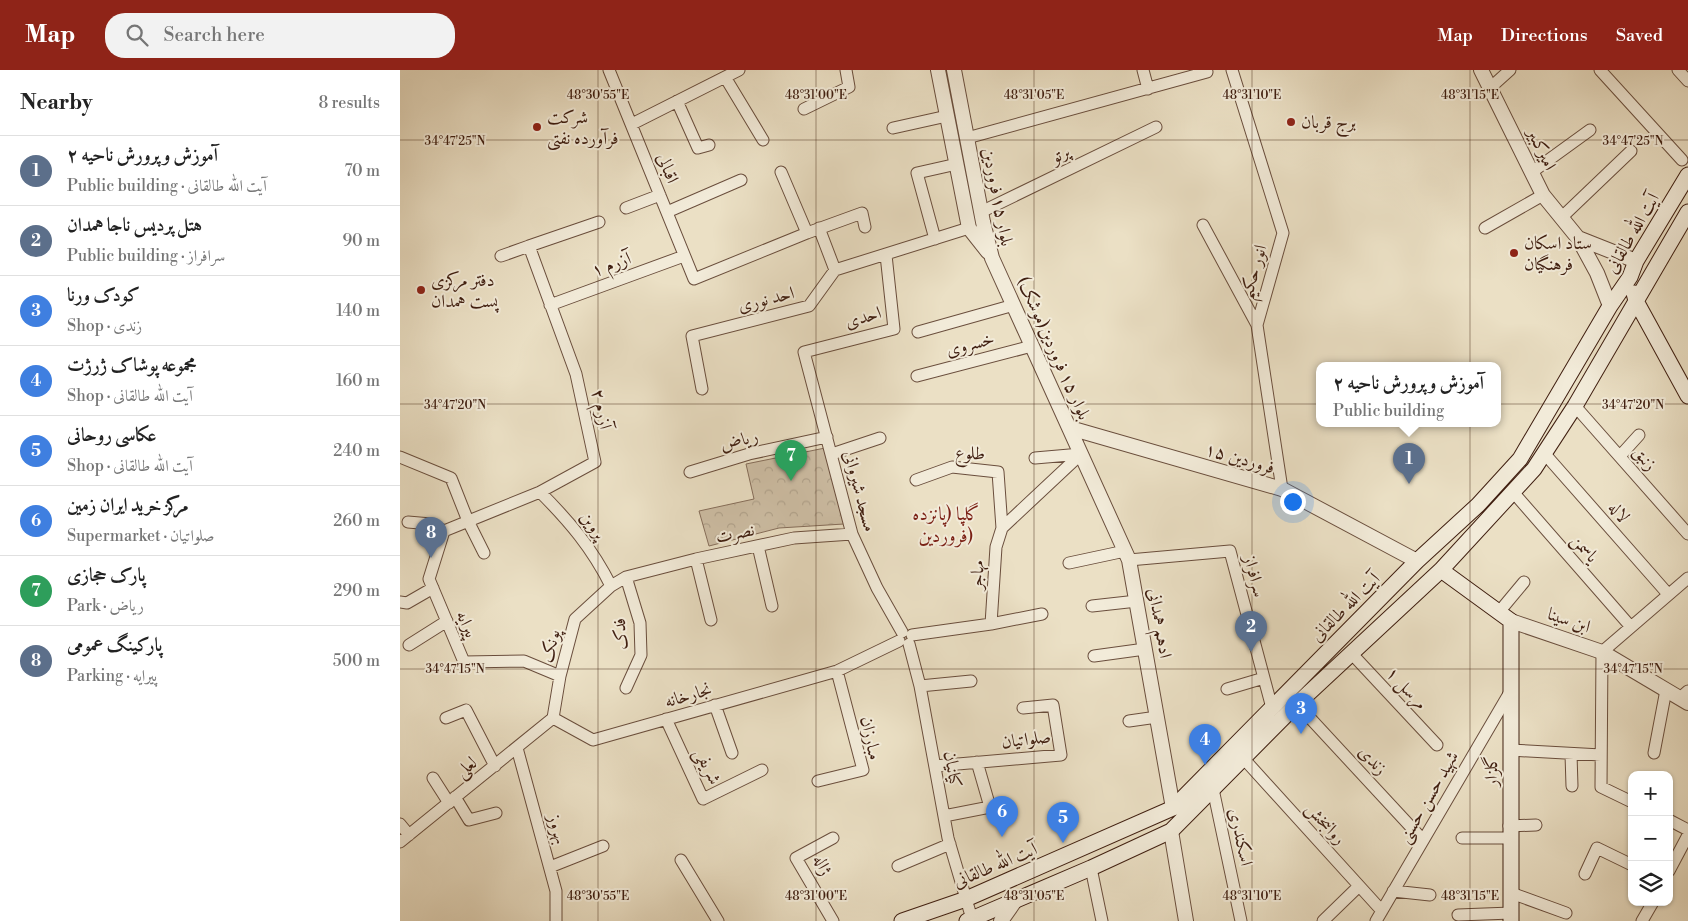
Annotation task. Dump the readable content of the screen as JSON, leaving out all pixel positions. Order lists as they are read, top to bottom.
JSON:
{
  "streets": {
    "main road": ["آیت الله طالقانی", "ابن سینا", "گلزار"],
    "street": [
      "امیرکبیر",
      "پرتو",
      "اقبالی",
      "بلوار ۱۵ فروردین",
      "آزرم ۱",
      "انور حکیم",
      "احد نوری",
      "احدی",
      "خسروی",
      "بلوار ۱۵ فروردین(موشک)",
      "آزرم ۲",
      "ریاض",
      "طلوع",
      "۱۵ فروردین",
      "زنبق",
      "مسجد شیروانی",
      "لاله",
      "پروین",
      "نصرت",
      "یاسمن",
      "مهاجر",
      "سرافراز",
      "ادهم همدانی",
      "پیرایه",
      "فدک",
      "پونک",
      "مرسل ۱",
      "نجارخانه",
      "مبارزان",
      "صلواتیان",
      "زندی",
      "شریفی",
      "لعلی",
      "کیانیان",
      "شهید حسن حسنی",
      "روانبخش",
      "بهروز",
      "اسکندری",
      "ژاله"
    ]
  },
  "crossings": [
    ["امیرکبیر", "آیت الله طالقانی"],
    ["پرتو", "بلوار ۱۵ فروردین"],
    ["اقبالی", "آزرم ۱"],
    ["بلوار ۱۵ فروردین", "بلوار ۱۵ فروردین(موشک)"],
    ["آیت الله طالقانی", "۱۵ فروردین"],
    ["آیت الله طالقانی", "سرافراز"],
    ["آیت الله طالقانی", "ادهم همدانی"],
    ["آیت الله طالقانی", "کیانیان"],
    ["آزرم ۱", "آزرم ۲"],
    ["انور حکیم", "۱۵ فروردین"],
    ["احدی", "مسجد شیروانی"],
    ["خسروی", "بلوار ۱۵ فروردین(موشک)"],
    ["بلوار ۱۵ فروردین(موشک)", "۱۵ فروردین"],
    ["بلوار ۱۵ فروردین(موشک)", "ادهم همدانی"],
    ["آزرم ۲", "پروین"],
    ["ریاض", "مسجد شیروانی"],
    ["طلوع", "مهاجر"],
    ["مسجد شیروانی", "نصرت"],
    ["مسجد شیروانی", "نجارخانه"],
    ["مسجد شیروانی", "کیانیان"],
    ["پروین", "پونک"],
    ["نصرت", "فدک"],
    ["نصرت", "پونک"],
    ["سرافراز", "ادهم همدانی"],
    ["ابن سینا", "گلزار"],
    ["پیرایه", "پونک"],
    ["فدک", "پونک"],
    ["پونک", "نجارخانه"],
    ["پونک", "لعلی"],
    ["نجارخانه", "مبارزان"],
    ["نجارخانه", "شریفی"],
    ["نجارخانه", "لعلی"],
    ["نجارخانه", "کیانیان"],
    ["صلواتیان", "کیانیان"],
    ["زندی", "شهید حسن حسنی"],
    ["لعلی", "بهروز"],
    ["گلزار", "شهید حسن حسنی"],
    ["شهید حسن حسنی", "روانبخش"]
  ],
  "districts": ["گلپا (پانزده فروردین)"],
  "places": [
    "برج قربان",
    "شرکت فرآورده نفتی",
    "ستاد اسکان فرهنگیان",
    "دفتر مرکزی پست همدان"
  ],
  "page": {
    "header": "Map",
    "search": "Search here",
    "nav": ["Map", "Directions", "Saved"],
    "heading": ["Nearby", "8 results"],
    "list": [
      {
        "mark": "1",
        "name": "آموزش و پرورش ناحیه ۲",
        "note": "Public building · آیت الله طالقانی",
        "value": "70 m"
      },
      {
        "mark": "2",
        "name": "هتل پردیس ناجا همدان",
        "note": "Public building · سرافراز",
        "value": "90 m"
      },
      {
        "mark": "3",
        "name": "کودک ورنا",
        "note": "Shop · زندی",
        "value": "140 m"
      },
      {
        "mark": "4",
        "name": "مجموعه پوشاک ژرژت",
        "note": "Shop · آیت الله طالقانی",
        "value": "160 m"
      },
      {
        "mark": "5",
        "name": "عکاسی روحانی",
        "note": "Shop · آیت الله طالقانی",
        "value": "240 m"
      },
      {
        "mark": "6",
        "name": "مرکز خرید ایران زمین",
        "note": "Supermarket · صلواتیان",
        "value": "260 m"
      },
      {
        "mark": "7",
        "name": "پارک حجازی",
        "note": "Park · ریاض",
        "value": "290 m"
      },
      {
        "mark": "8",
        "name": "پارکینگ عمومی",
        "note": "Parking · پیرایه",
        "value": "500 m"
      }
    ],
    "popup": ["آموزش و پرورش ناحیه ۲", "Public building"],
    "pins": [
      "7",
      "1",
      "8",
      "2",
      "3",
      "4",
      "6",
      "5"
    ],
    "map_buttons": ["+", "−"]
  },
  "coordinates": [
    "48°30'55\"E",
    "48°31'00\"E",
    "48°31'05\"E",
    "48°31'10\"E",
    "48°31'15\"E",
    "34°47'25\"N",
    "34°47'20\"N",
    "34°47'15\"N"
  ]
}
